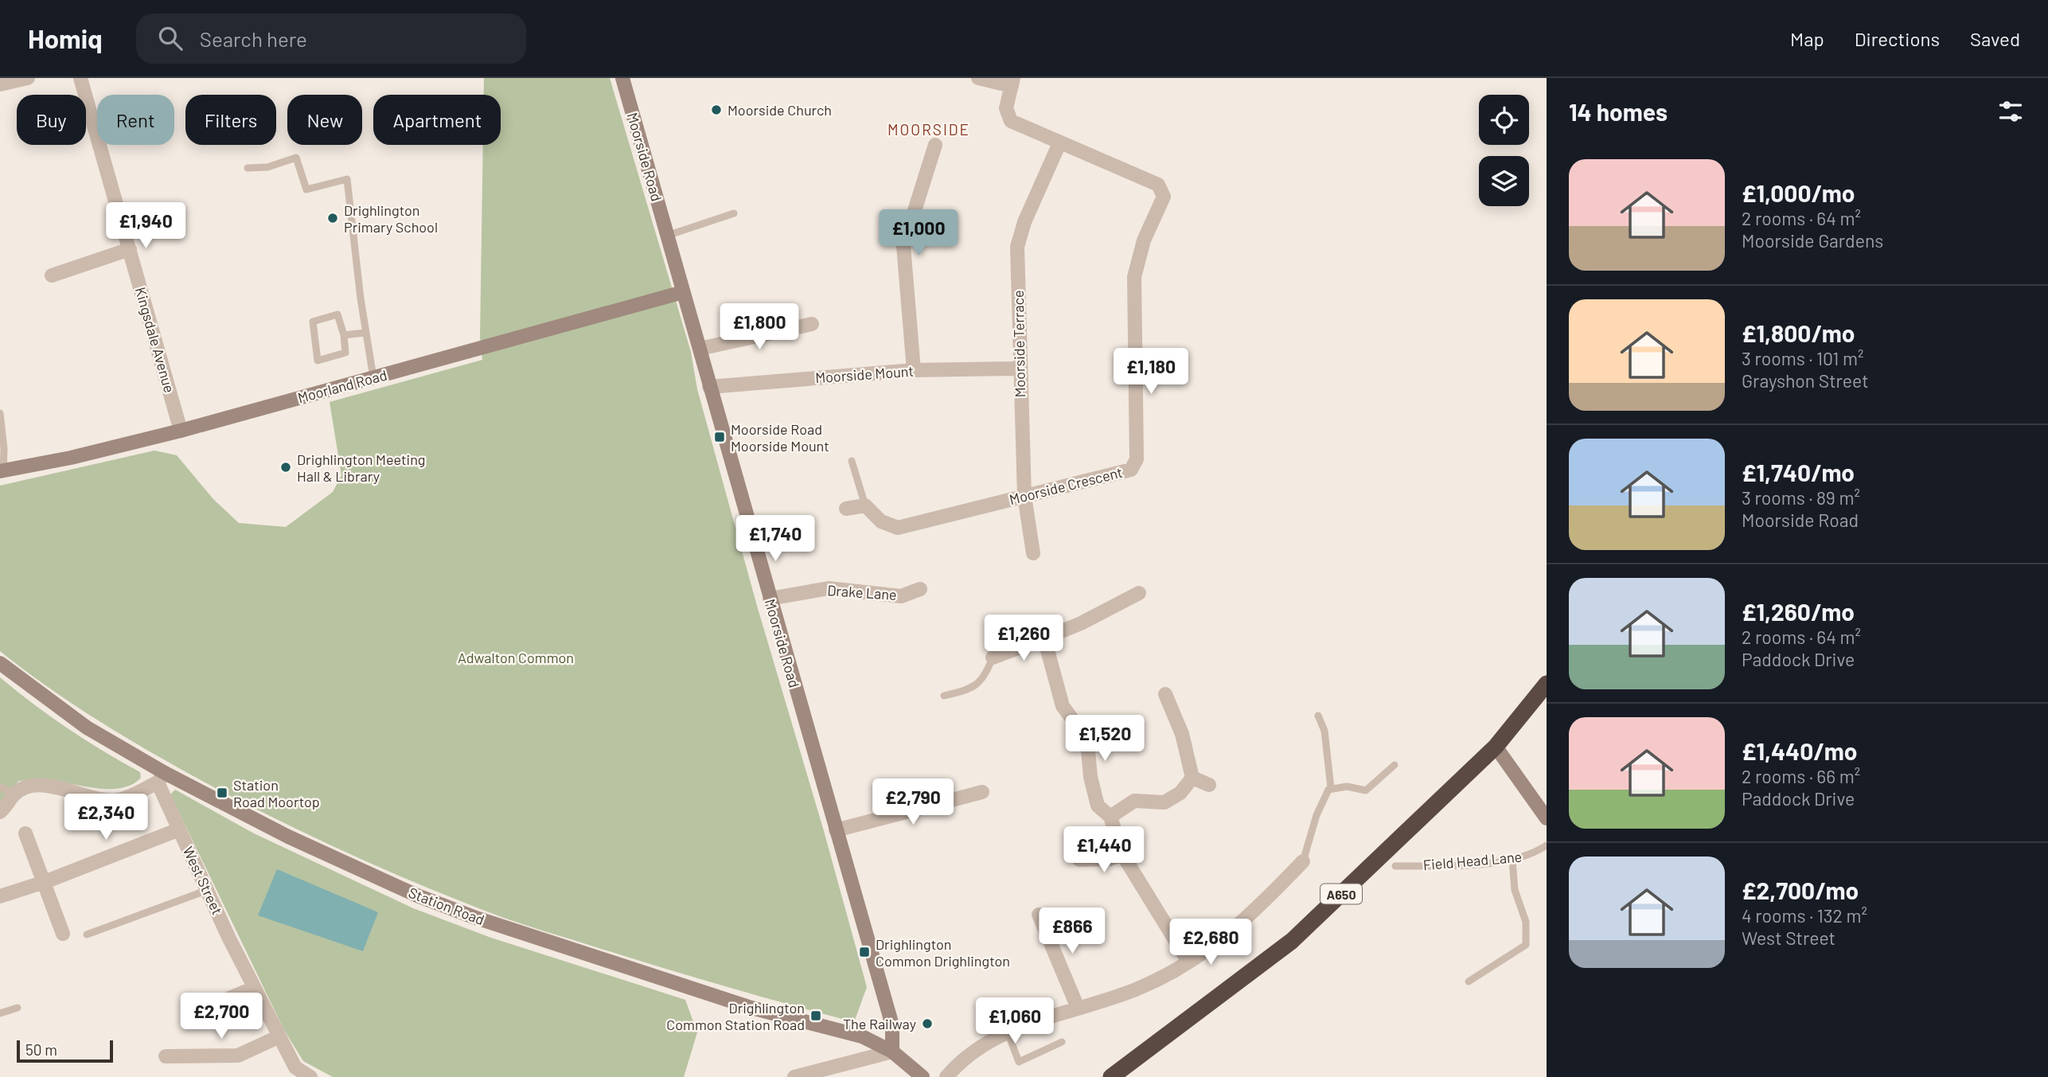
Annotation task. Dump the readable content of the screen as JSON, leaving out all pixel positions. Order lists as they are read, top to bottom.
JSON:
{
  "streets": {
    "highway": ["A650"],
    "street": [
      "Moorside Road",
      "Kingsdale Avenue",
      "Moorside Terrace",
      "Moorside Mount",
      "Moorland Road",
      "Moorside Crescent",
      "Drake Lane",
      "West Street",
      "Station Road"
    ],
    "lane": ["Field Head Lane"]
  },
  "crossings": [
    ["Moorside Road", "Moorside Mount"],
    ["Moorside Road", "Moorland Road"],
    ["Moorside Road", "Drake Lane"],
    ["Moorside Road", "Station Road"],
    ["Kingsdale Avenue", "Moorland Road"],
    ["Moorside Terrace", "Moorside Mount"],
    ["Moorside Terrace", "Moorside Crescent"],
    ["West Street", "Station Road"]
  ],
  "districts": ["MOORSIDE"],
  "parks": ["Adwalton Common"],
  "places": {
    "other": [
      "Moorside Church",
      "Drighlington Primary School",
      "Drighlington Meeting Hall & Library",
      "The Railway"
    ],
    "transit": [
      "Moorside Road Moorside Mount",
      "Station Road Moortop",
      "Drighlington Common Drighlington",
      "Drighlington Common Station Road"
    ]
  },
  "scale_bar": "50 m",
  "page": {
    "header": "Homiq",
    "search": "Search here",
    "nav": ["Map", "Directions", "Saved"],
    "heading": "14 homes",
    "chip": [
      "Buy",
      "Rent",
      "Filters",
      "New",
      "Apartment"
    ],
    "list": [
      {
        "name": "£1,000/mo",
        "note": "2 rooms · 64 m² · Moorside Gardens"
      },
      {
        "name": "£1,800/mo",
        "note": "3 rooms · 101 m² · Grayshon Street"
      },
      {
        "name": "£1,740/mo",
        "note": "3 rooms · 89 m² · Moorside Road"
      },
      {
        "name": "£1,260/mo",
        "note": "2 rooms · 64 m² · Paddock Drive"
      },
      {
        "name": "£1,440/mo",
        "note": "2 rooms · 66 m² · Paddock Drive"
      },
      {
        "name": "£2,700/mo",
        "note": "4 rooms · 132 m² · West Street"
      }
    ],
    "price": [
      "£1,940",
      "£1,000",
      "£1,800",
      "£1,180",
      "£1,740",
      "£1,260",
      "£1,520",
      "£2,790",
      "£2,340",
      "£1,440",
      "£866",
      "£2,680",
      "£2,700",
      "£1,060"
    ],
    "scale": "50 m"
  }
}
